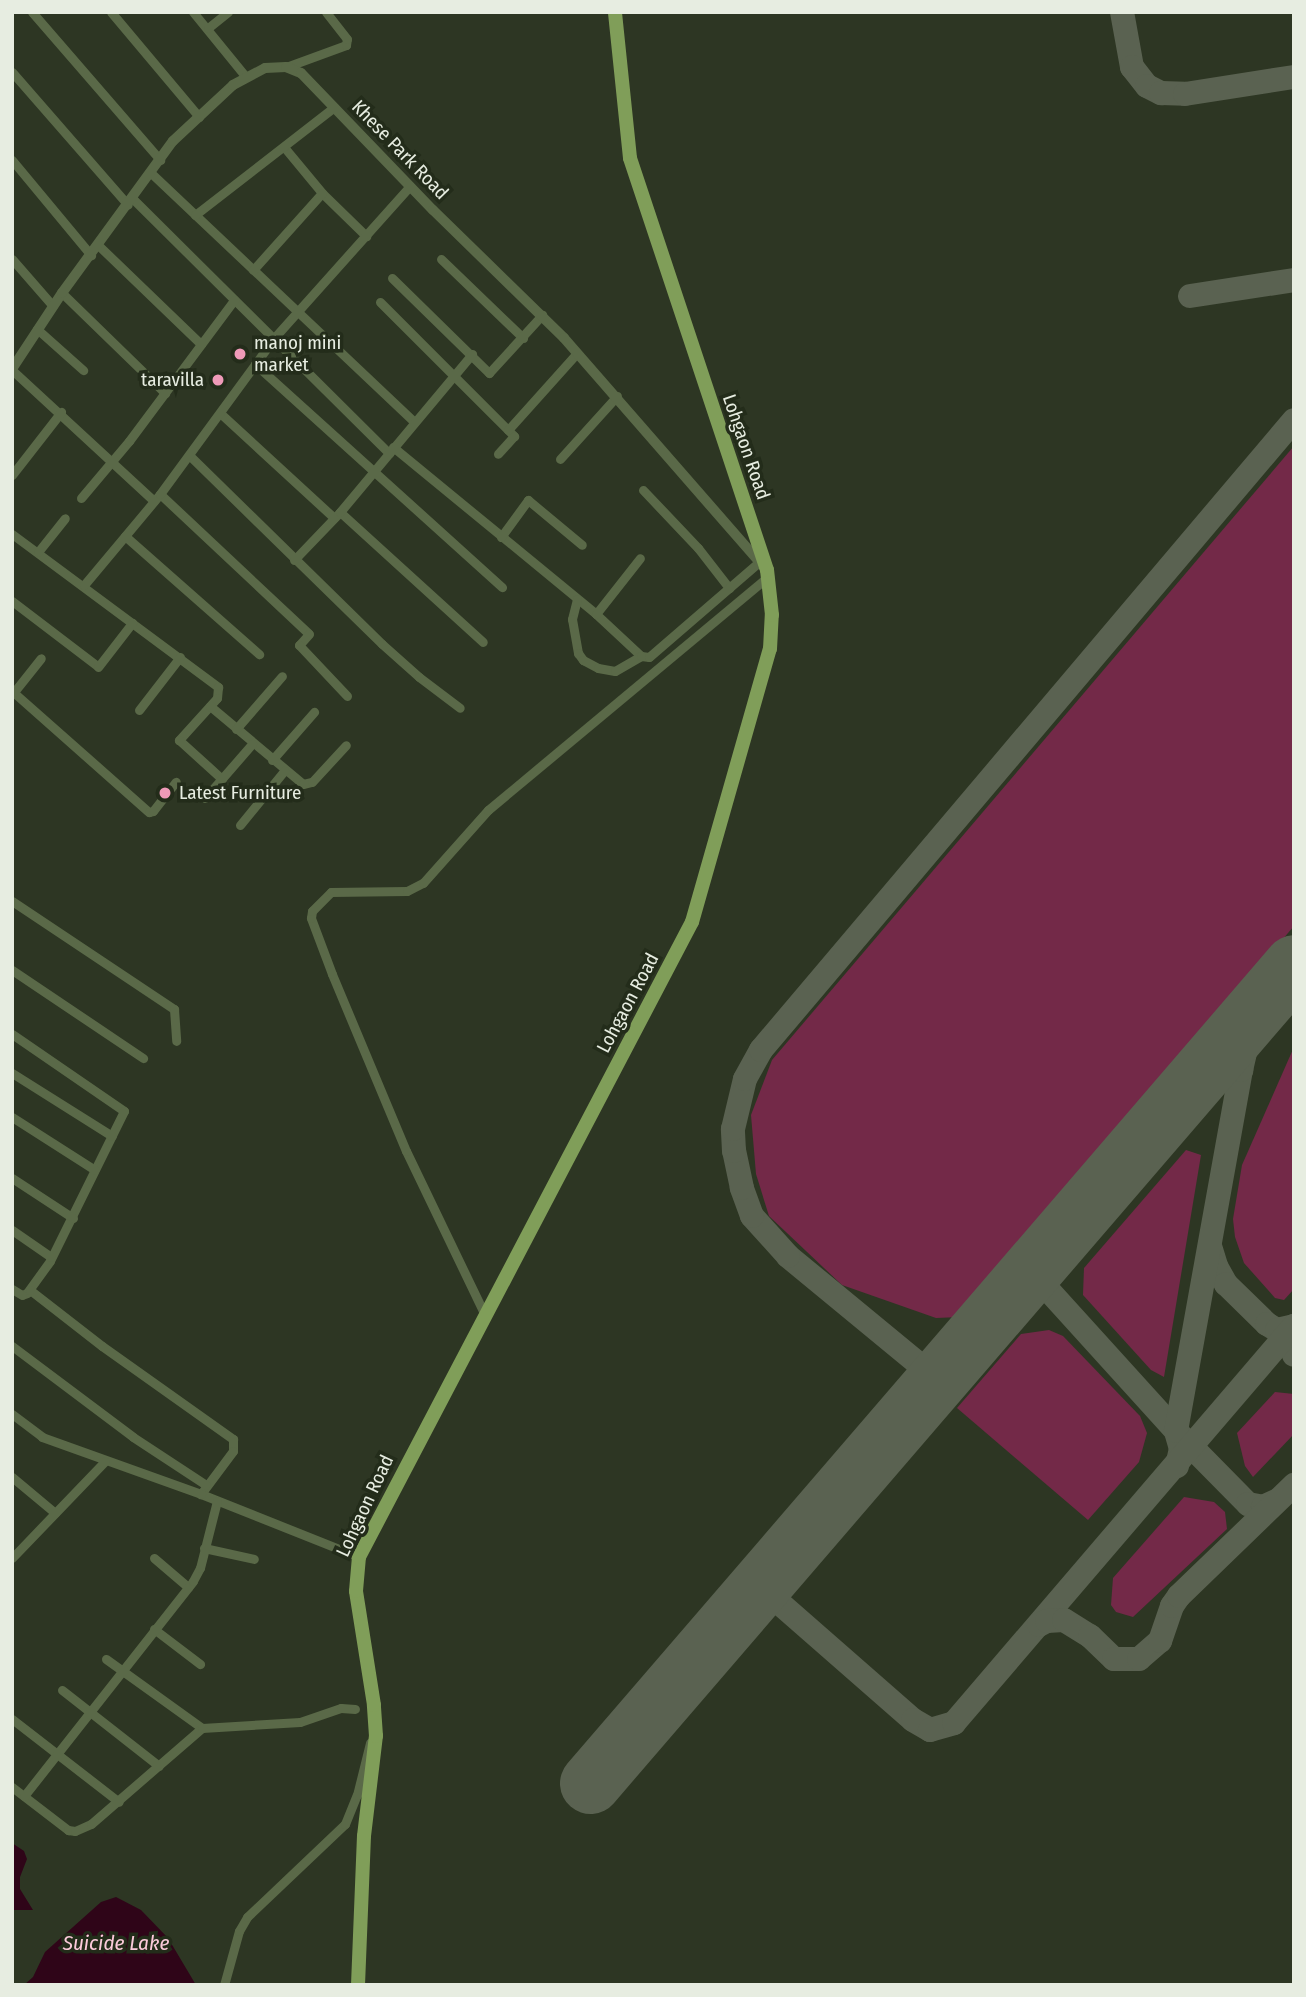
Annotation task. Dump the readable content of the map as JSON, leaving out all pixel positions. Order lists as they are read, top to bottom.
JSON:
{
  "streets": {
    "main road": ["Lohgaon Road"],
    "street": ["Khese Park Road"]
  },
  "crossings": [
    ["Khese Park Road", "Lohgaon Road"]
  ],
  "water": ["Suicide Lake"],
  "places": ["manoj mini market", "taravilla", "Latest Furniture"]
}
